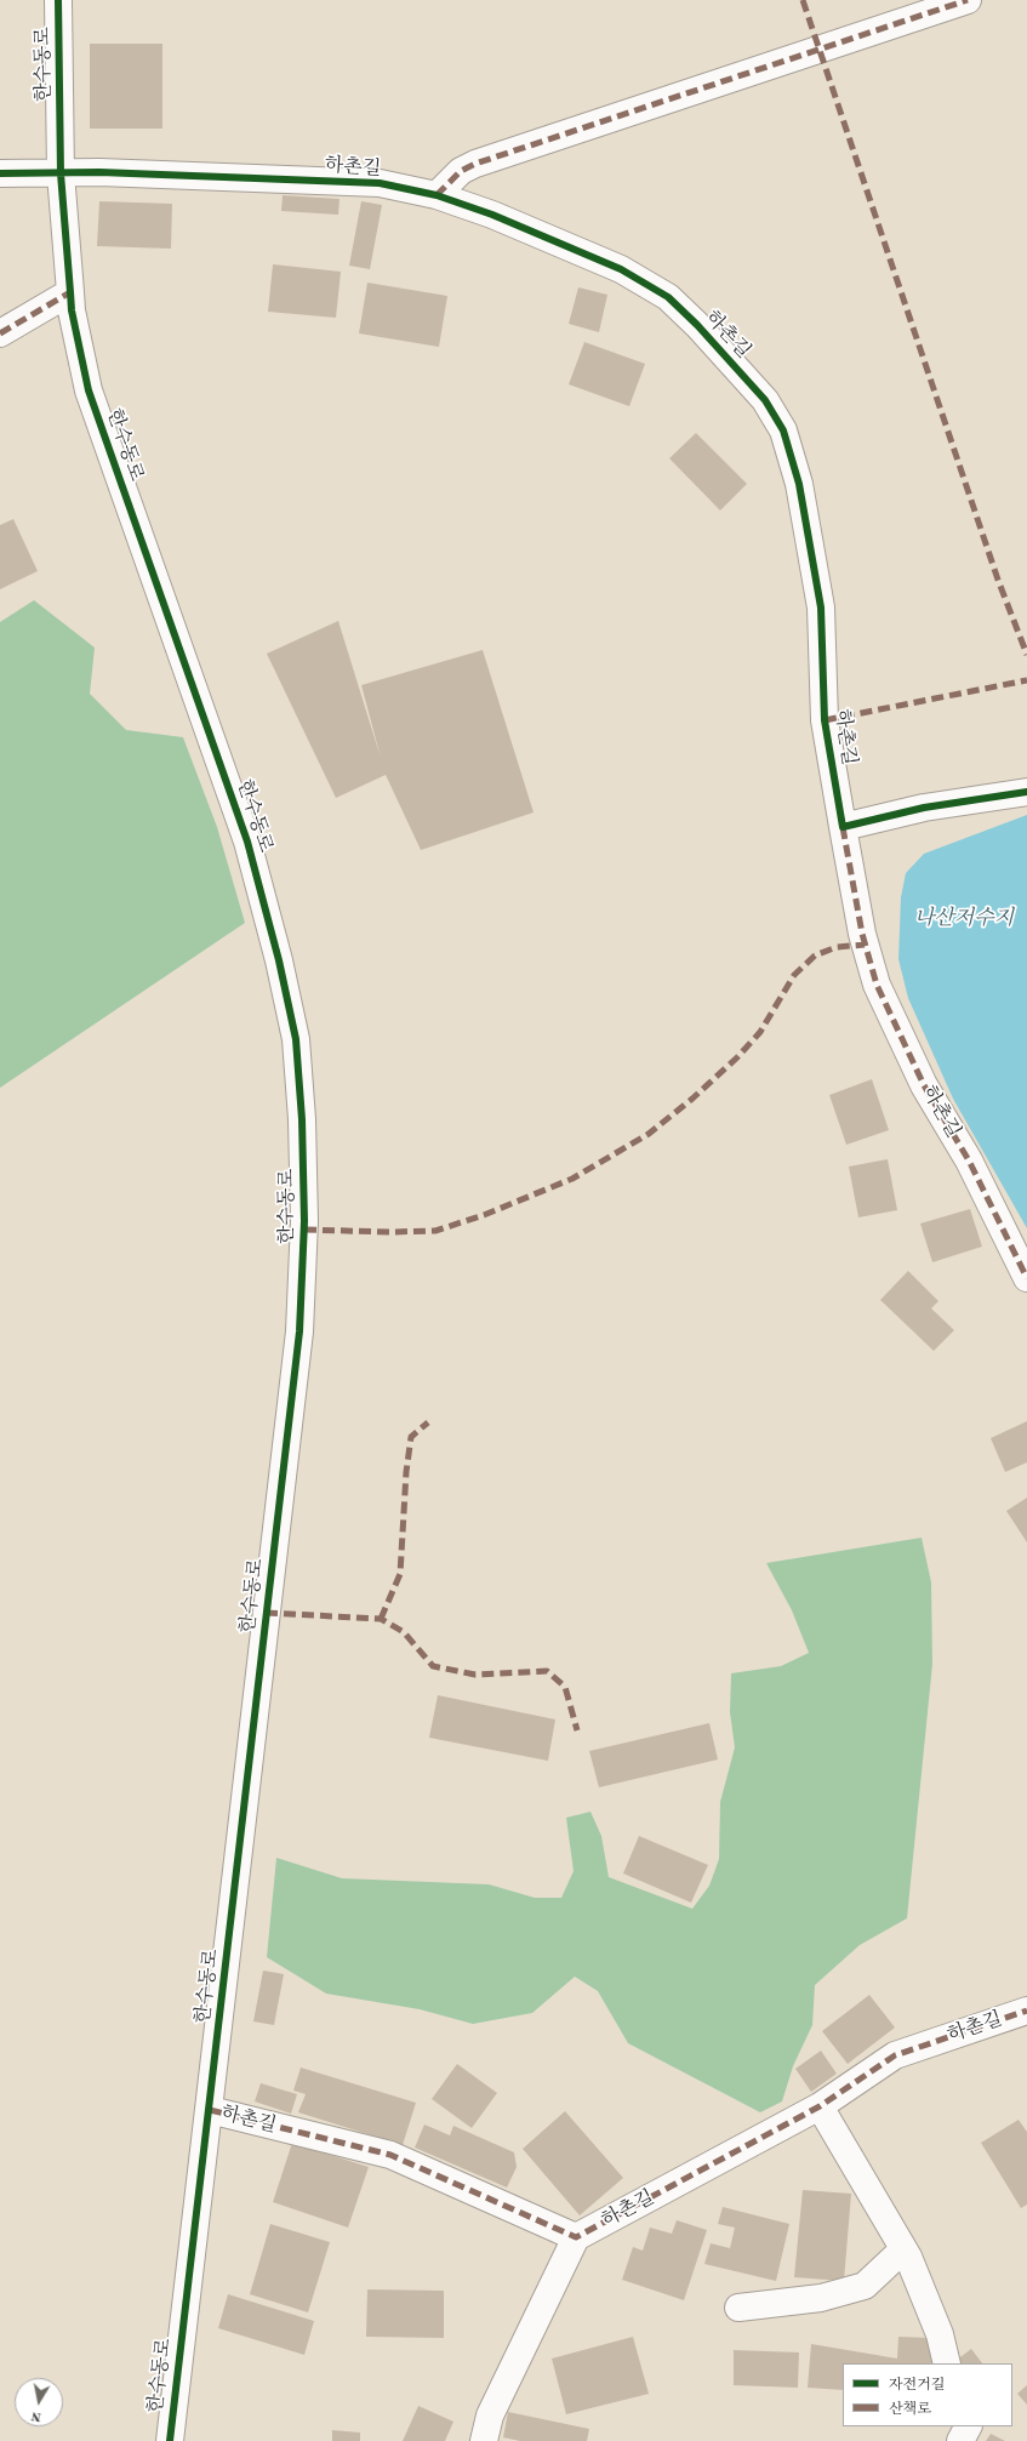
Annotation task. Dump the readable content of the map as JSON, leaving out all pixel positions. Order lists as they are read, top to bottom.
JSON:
{
  "streets": {
    "street": ["한수동로", "하촌길"]
  },
  "crossings": [
    ["한수동로", "하촌길"]
  ],
  "water": ["나산저수지"],
  "legend": ["자전거길", "산책로"],
  "north": "bottom"
}
